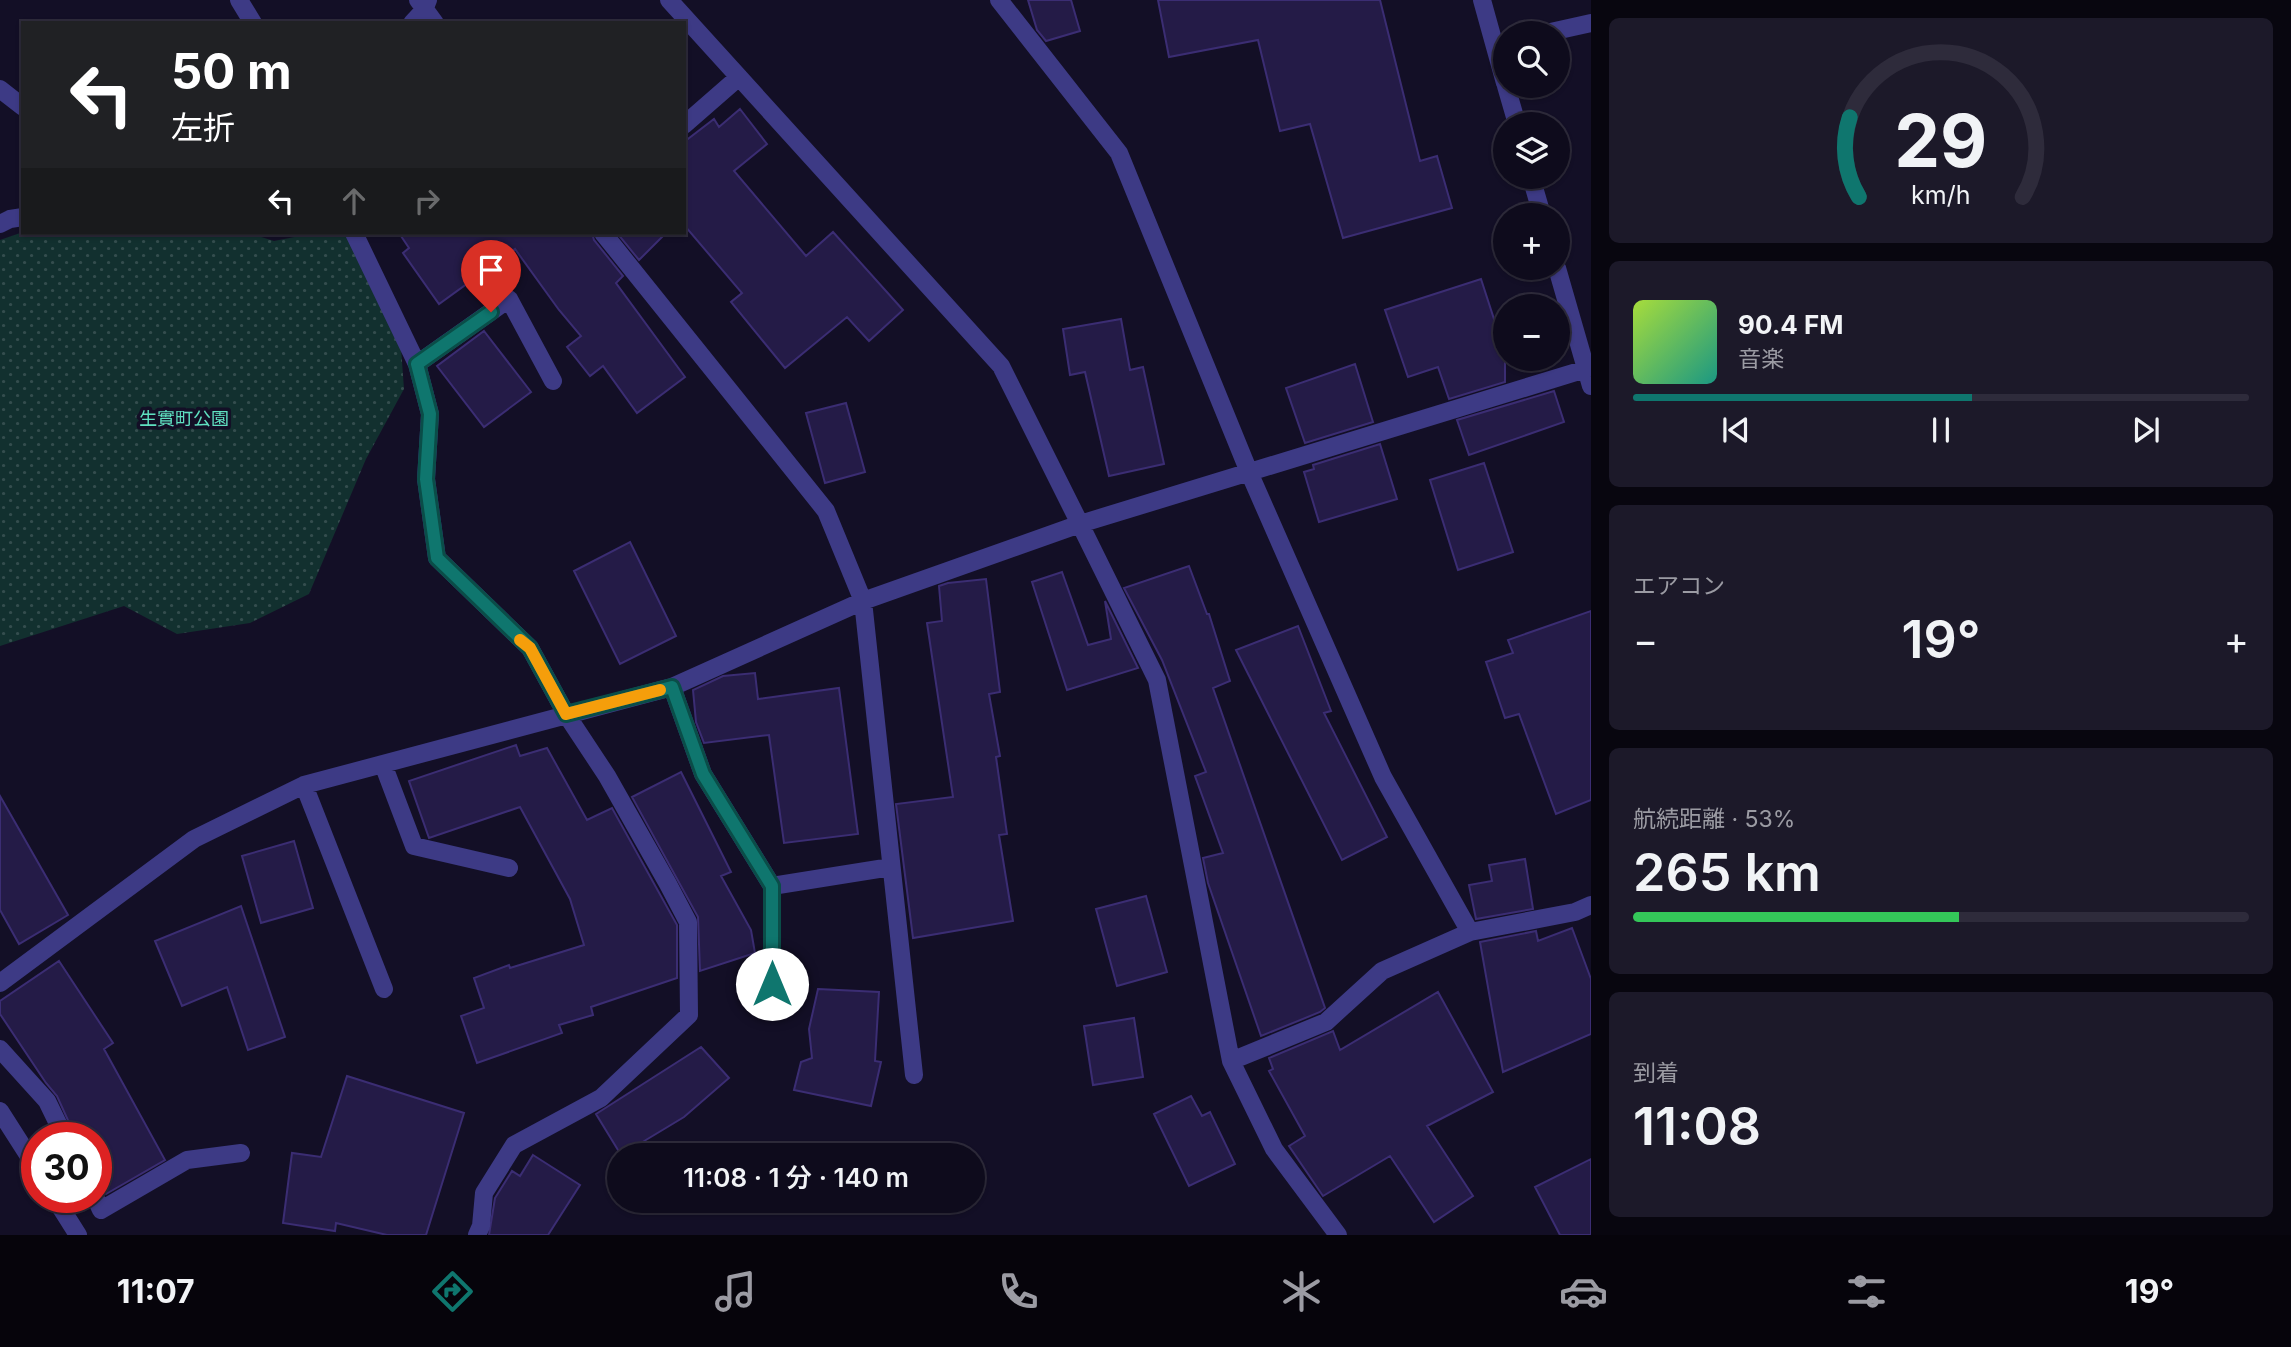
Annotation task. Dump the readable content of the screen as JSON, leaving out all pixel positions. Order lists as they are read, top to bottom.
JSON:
{
  "parks": ["生實町公園"],
  "page": {
    "map_buttons": ["+", "−"],
    "turn": ["50 m", "左折"],
    "song": ["90.4 FM", "音楽"],
    "tile": [
      "エアコン",
      ["航続距離 · 53%", "265 km"],
      ["到着", "11:08"]
    ],
    "heat": ["−", "19°", "+"],
    "limit": "30",
    "trip": "11:08 · 1 分 · 140 m",
    "tabs": ["11:07", "19°"],
    "gauge": ["29", "km/h"]
  }
}
